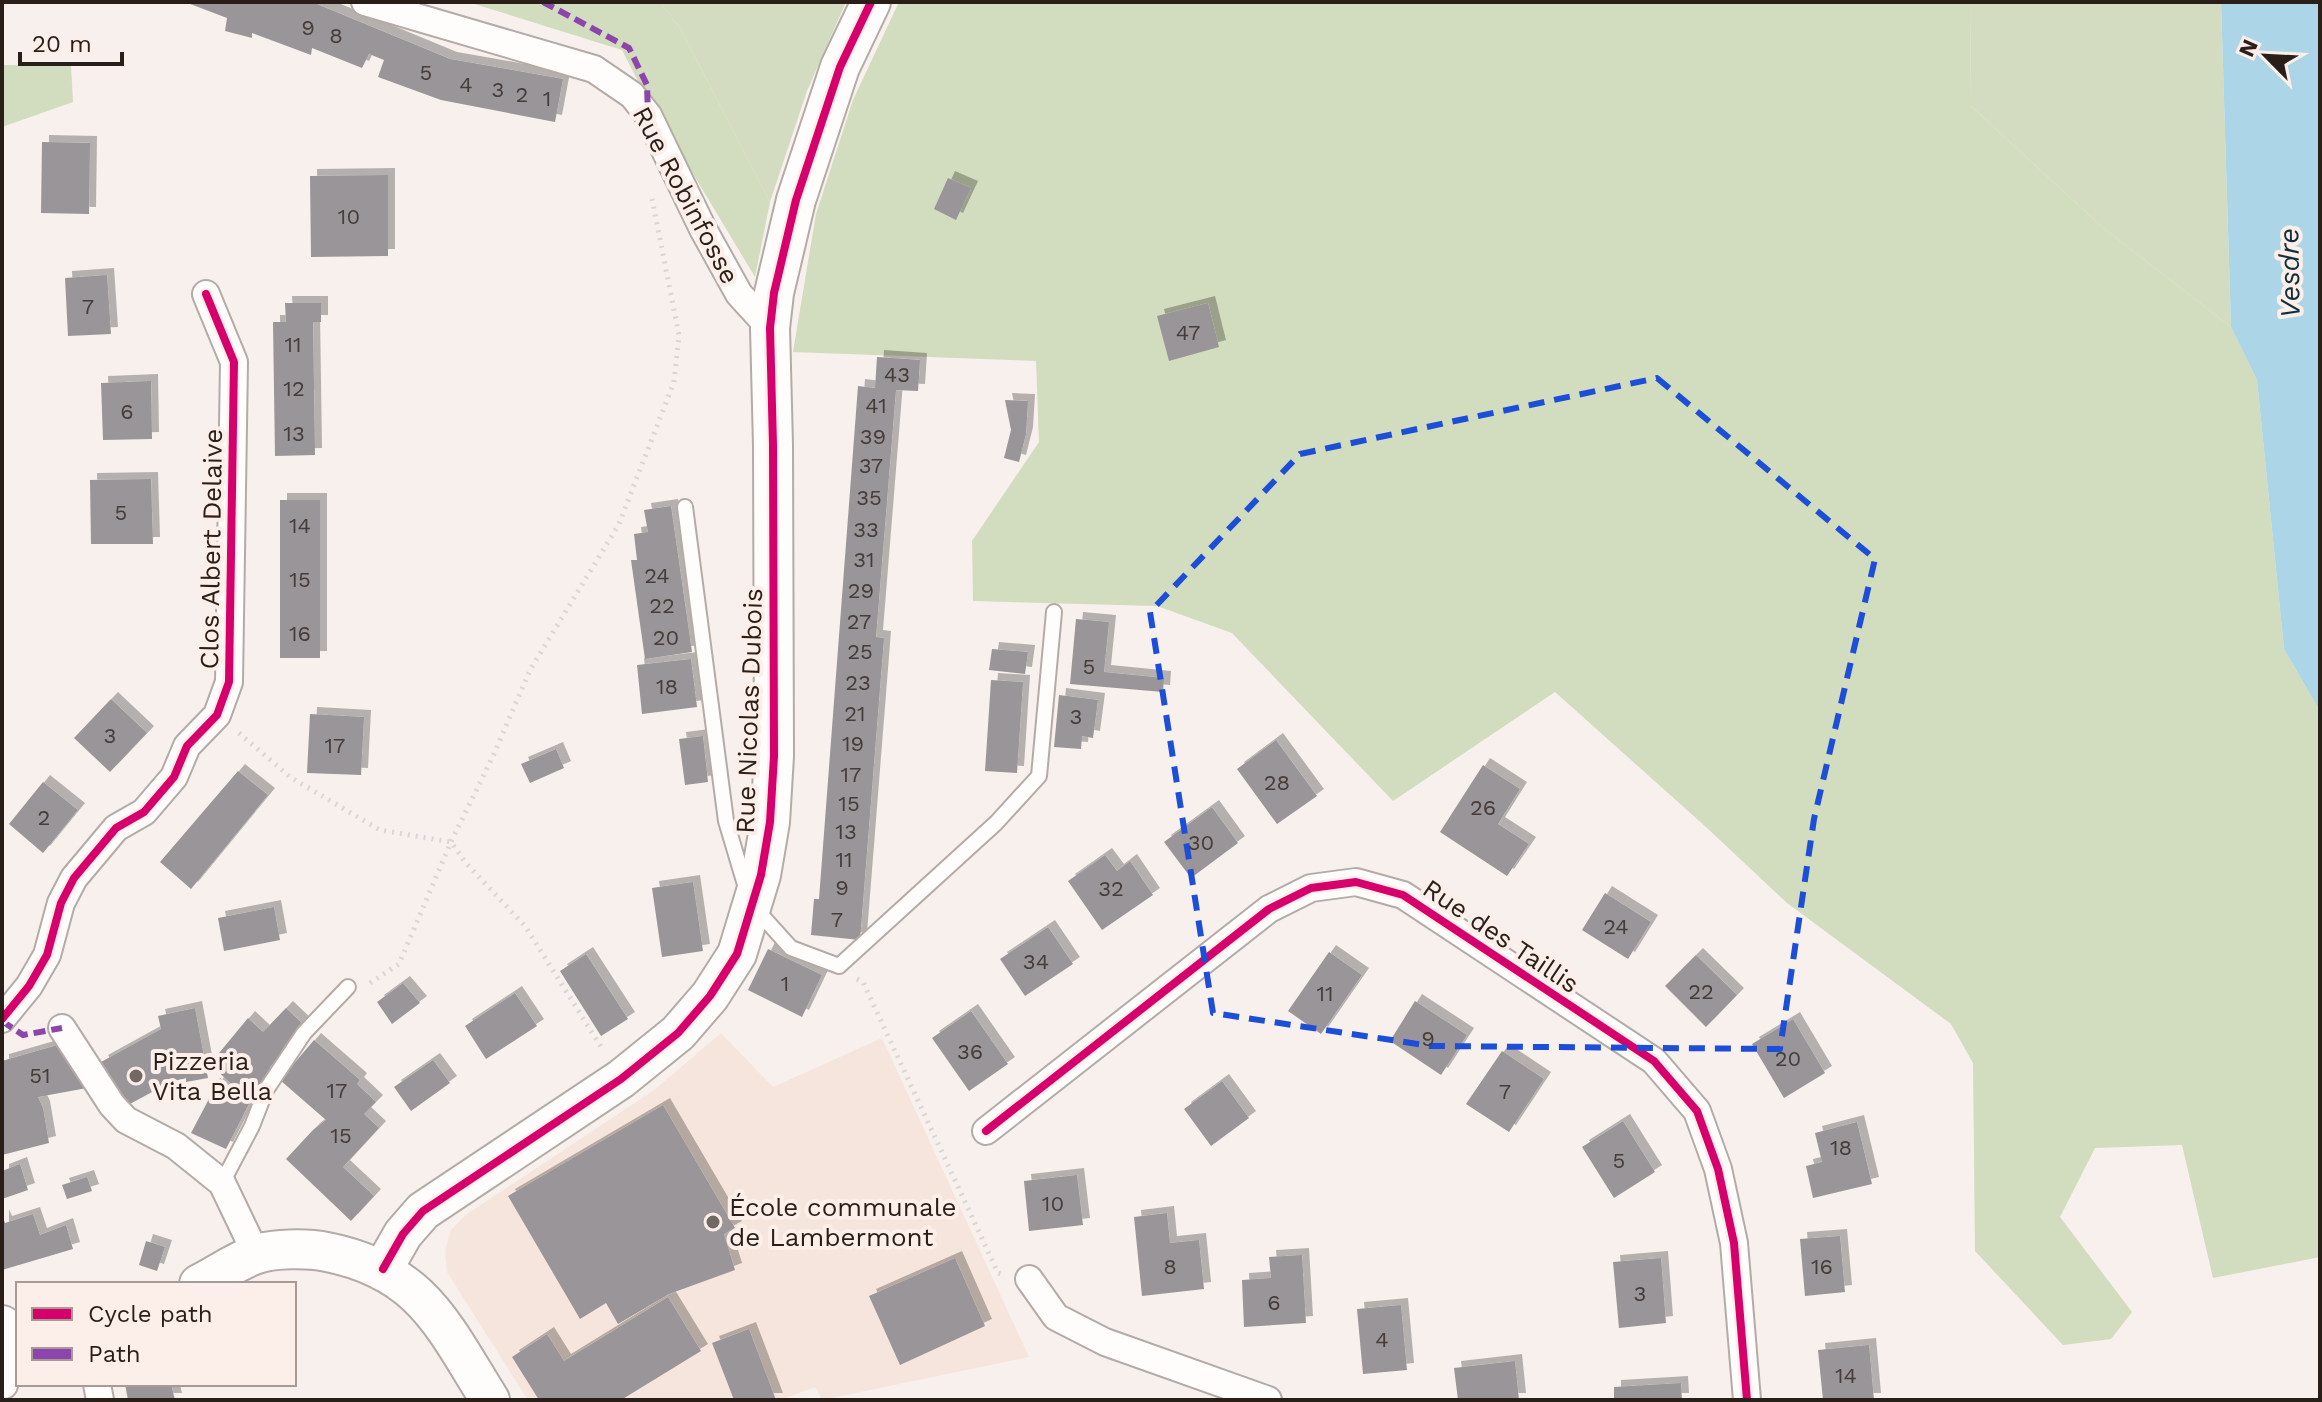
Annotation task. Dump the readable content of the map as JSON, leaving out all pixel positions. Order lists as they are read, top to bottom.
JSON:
{
  "streets": {
    "street": [
      "Rue Robinfosse",
      "Clos Albert Delaive",
      "Rue Nicolas Dubois",
      "Rue des Taillis"
    ]
  },
  "crossings": [
    ["Rue Robinfosse", "Rue Nicolas Dubois"]
  ],
  "water": ["Vesdre"],
  "places": ["Pizzeria Vita Bella", "École communale de Lambermont"],
  "house_numbers": [
    "9",
    "8",
    "5",
    "4",
    "3",
    "2",
    "1",
    "10",
    "7",
    "47",
    "11",
    "43",
    "12",
    "41",
    "6",
    "13",
    "39",
    "37",
    "35",
    "5",
    "14",
    "33",
    "31",
    "24",
    "15",
    "29",
    "22",
    "27",
    "16",
    "20",
    "25",
    "5",
    "23",
    "18",
    "21",
    "3",
    "3",
    "19",
    "17",
    "17",
    "28",
    "15",
    "26",
    "2",
    "13",
    "30",
    "11",
    "9",
    "32",
    "7",
    "24",
    "34",
    "1",
    "22",
    "11",
    "9",
    "36",
    "20",
    "51",
    "17",
    "7",
    "15",
    "18",
    "5",
    "10",
    "8",
    "16",
    "3",
    "6",
    "4",
    "14"
  ],
  "legend": ["Cycle path", "Path"],
  "scale_bar": "20 m",
  "north": "top left"
}
